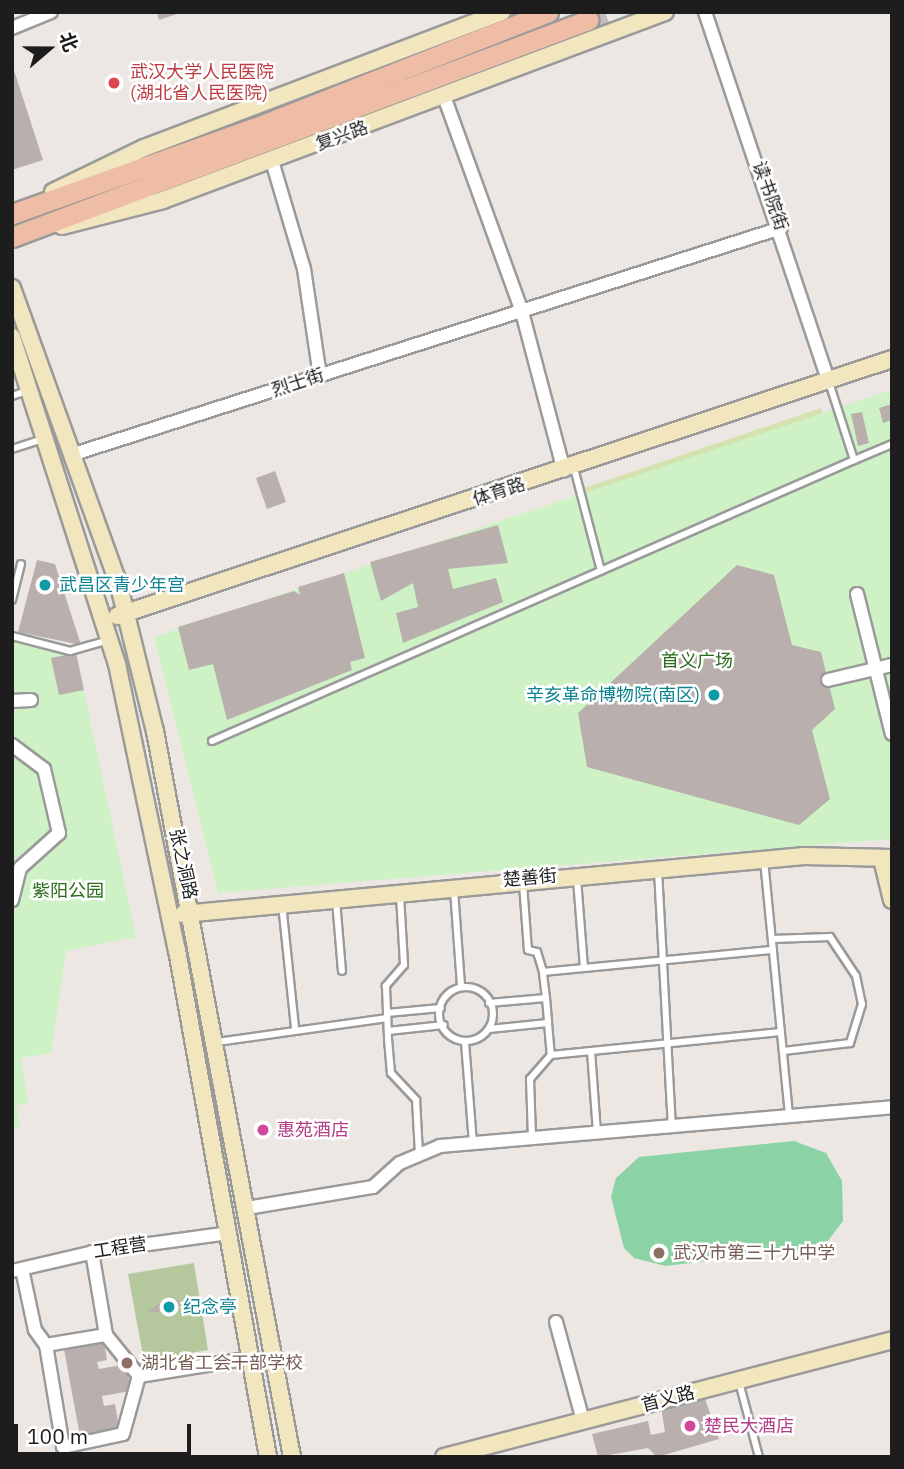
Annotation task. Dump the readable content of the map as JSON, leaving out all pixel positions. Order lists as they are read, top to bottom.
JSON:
{
  "streets": {
    "main road": [
      "复兴路",
      "张之洞路",
      "楚善街",
      "首义路"
    ],
    "street": ["读书院街", "烈士街", "工程营"]
  },
  "crossings": [
    ["读书院街", "烈士街"],
    ["烈士街", "张之洞路"],
    ["张之洞路", "楚善街"],
    ["张之洞路", "工程营"]
  ],
  "parks": ["首义广场", "紫阳公园"],
  "places": [
    "武汉大学人民医院 (湖北省人民医院)",
    "武昌区青少年宫",
    "辛亥革命博物院(南区)",
    "惠苑酒店",
    "武汉市第三十九中学",
    "纪念亭",
    "湖北省工会干部学校",
    "楚民大酒店"
  ],
  "scale_bar": "100 m",
  "north": "right"
}
